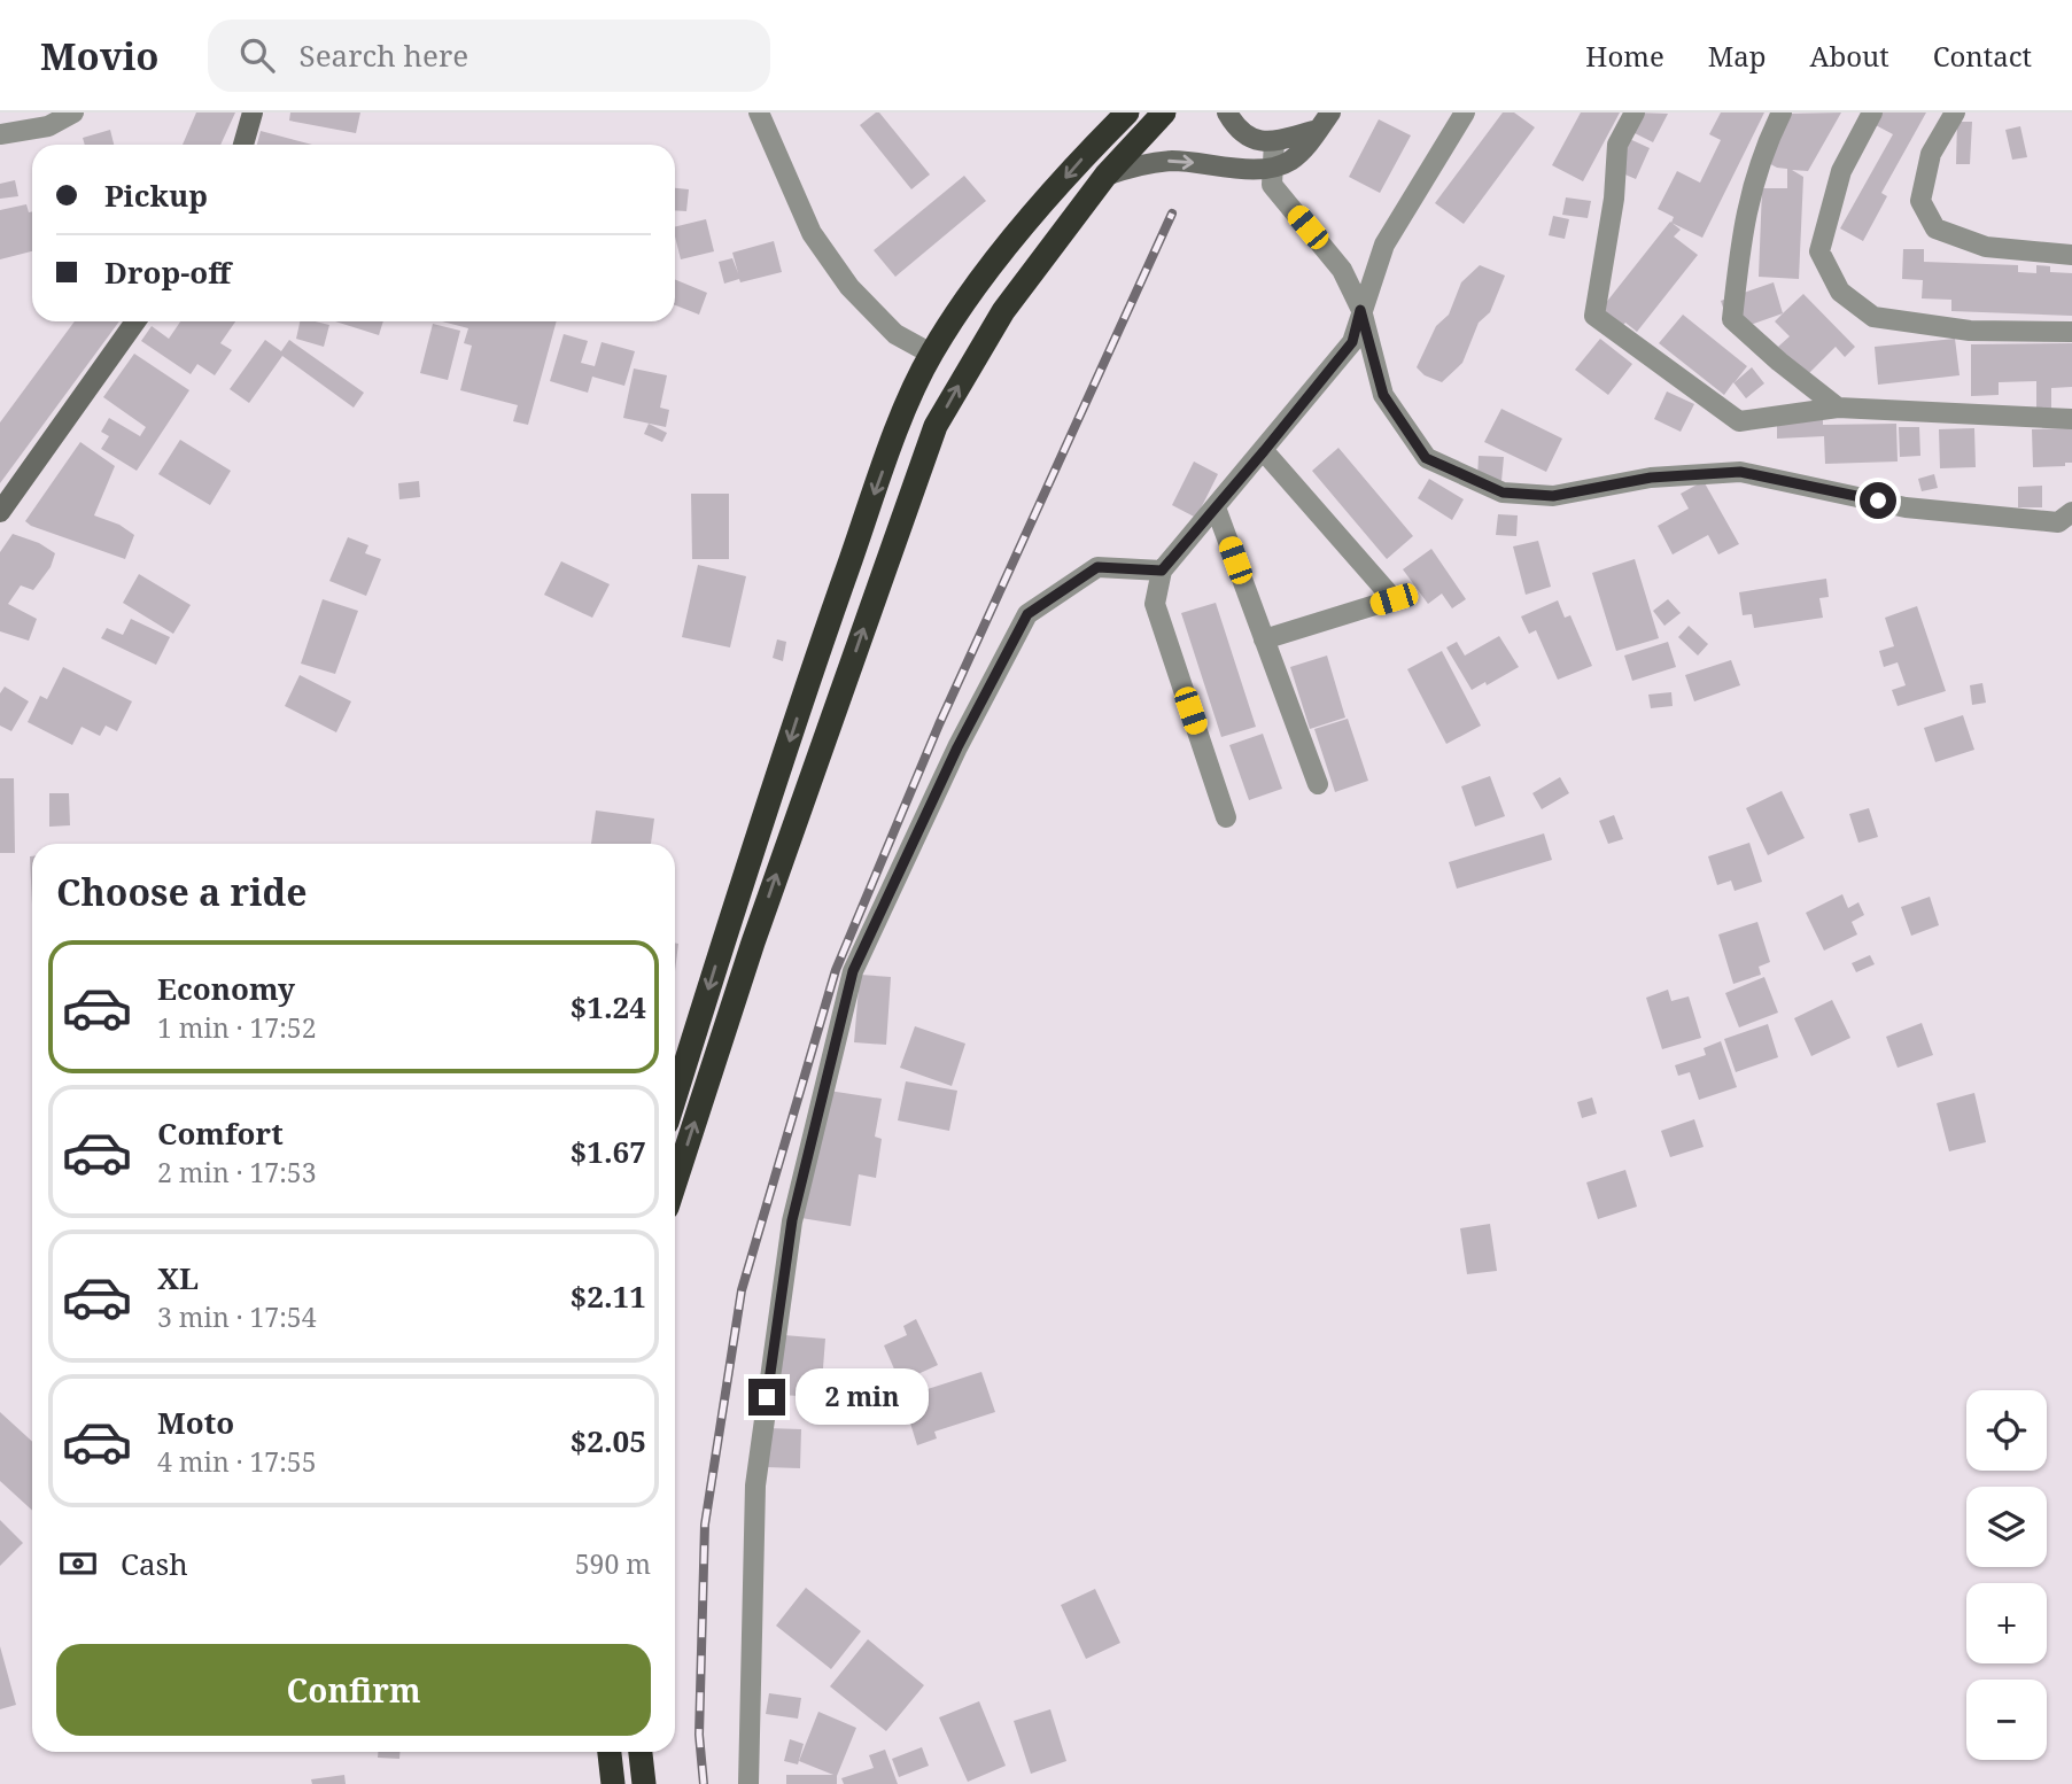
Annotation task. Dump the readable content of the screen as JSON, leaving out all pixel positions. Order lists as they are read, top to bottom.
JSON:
{
  "page": {
    "header": "Movio",
    "search": "Search here",
    "nav": [
      "Home",
      "Map",
      "About",
      "Contact"
    ],
    "banner": ["Pickup", "Drop-off"],
    "heading": "Choose a ride",
    "list": [
      {
        "name": "Economy",
        "note": "1 min · 17:52",
        "value": "$1.24"
      },
      {
        "name": "Comfort",
        "note": "2 min · 17:53",
        "value": "$1.67"
      },
      {
        "name": "XL",
        "note": "3 min · 17:54",
        "value": "$2.11"
      },
      {
        "name": "Moto",
        "note": "4 min · 17:55",
        "value": "$2.05"
      }
    ],
    "bubble": "2 min",
    "map_buttons": ["+", "−"],
    "pay": ["Cash", "590 m"],
    "buttons": "Confirm"
  }
}
